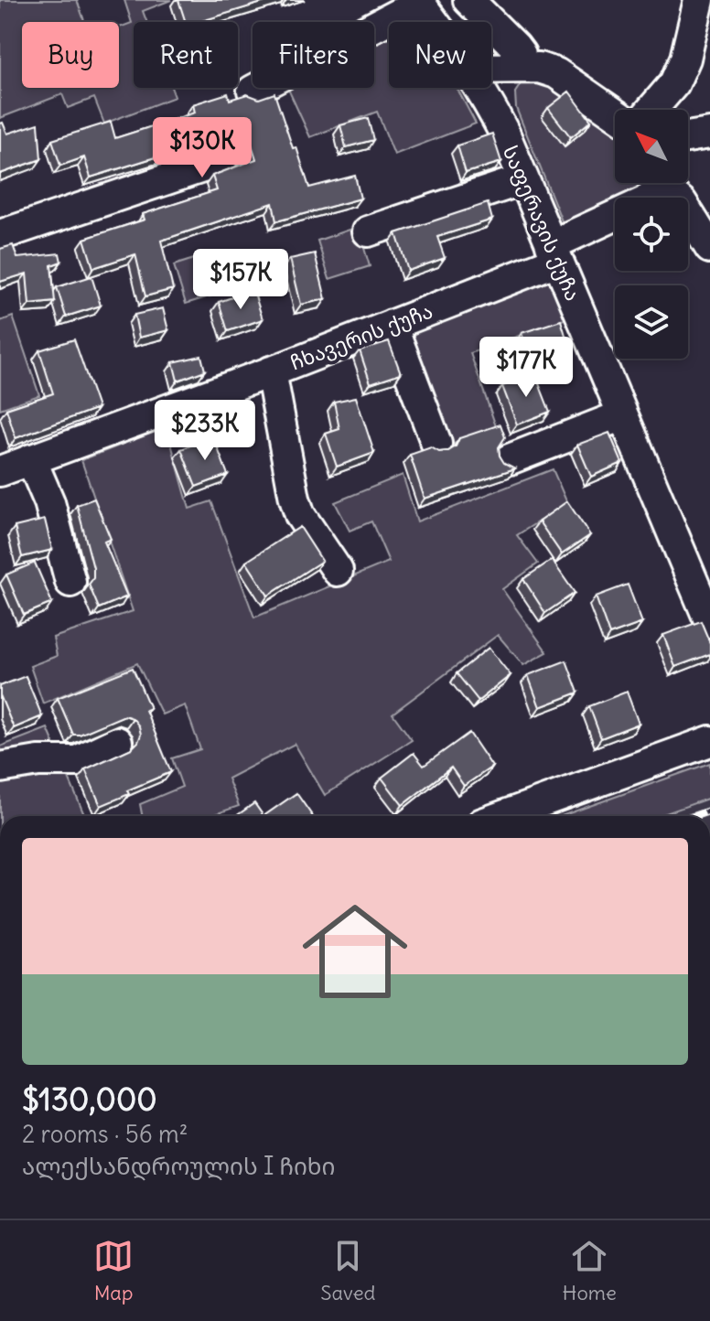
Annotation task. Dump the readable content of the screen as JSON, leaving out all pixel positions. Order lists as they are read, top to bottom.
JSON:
{
  "streets": {
    "street": ["საფერავის ქუჩა", "ჩხავერის ქუჩა"]
  },
  "crossings": [
    ["საფერავის ქუჩა", "ჩხავერის ქუჩა"]
  ],
  "north": "top left",
  "page": {
    "chip": [
      "Buy",
      "Rent",
      "Filters",
      "New"
    ],
    "price": [
      "$130K",
      "$157K",
      "$177K",
      "$233K"
    ],
    "list": [
      {
        "name": "$130,000",
        "note": "2 rooms · 56 m² · ალექსანდროულის I ჩიხი"
      }
    ],
    "tabs": ["Map", "Saved", "Home"]
  }
}
